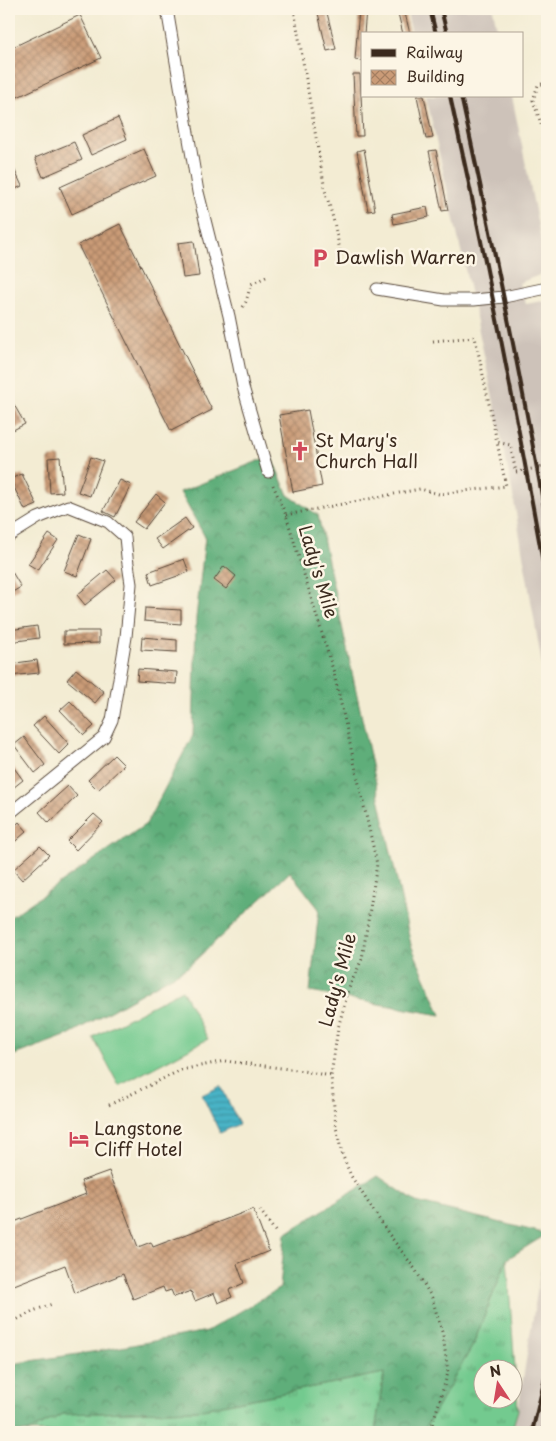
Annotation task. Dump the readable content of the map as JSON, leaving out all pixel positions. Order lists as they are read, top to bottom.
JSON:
{
  "streets": {
    "path": ["Lady's Mile"]
  },
  "places": {
    "parking": ["Dawlish Warren"],
    "church": ["St Mary's Church Hall"],
    "hotel": ["Langstone Cliff Hotel"]
  },
  "legend": ["Railway", "Building"],
  "north": "top"
}
